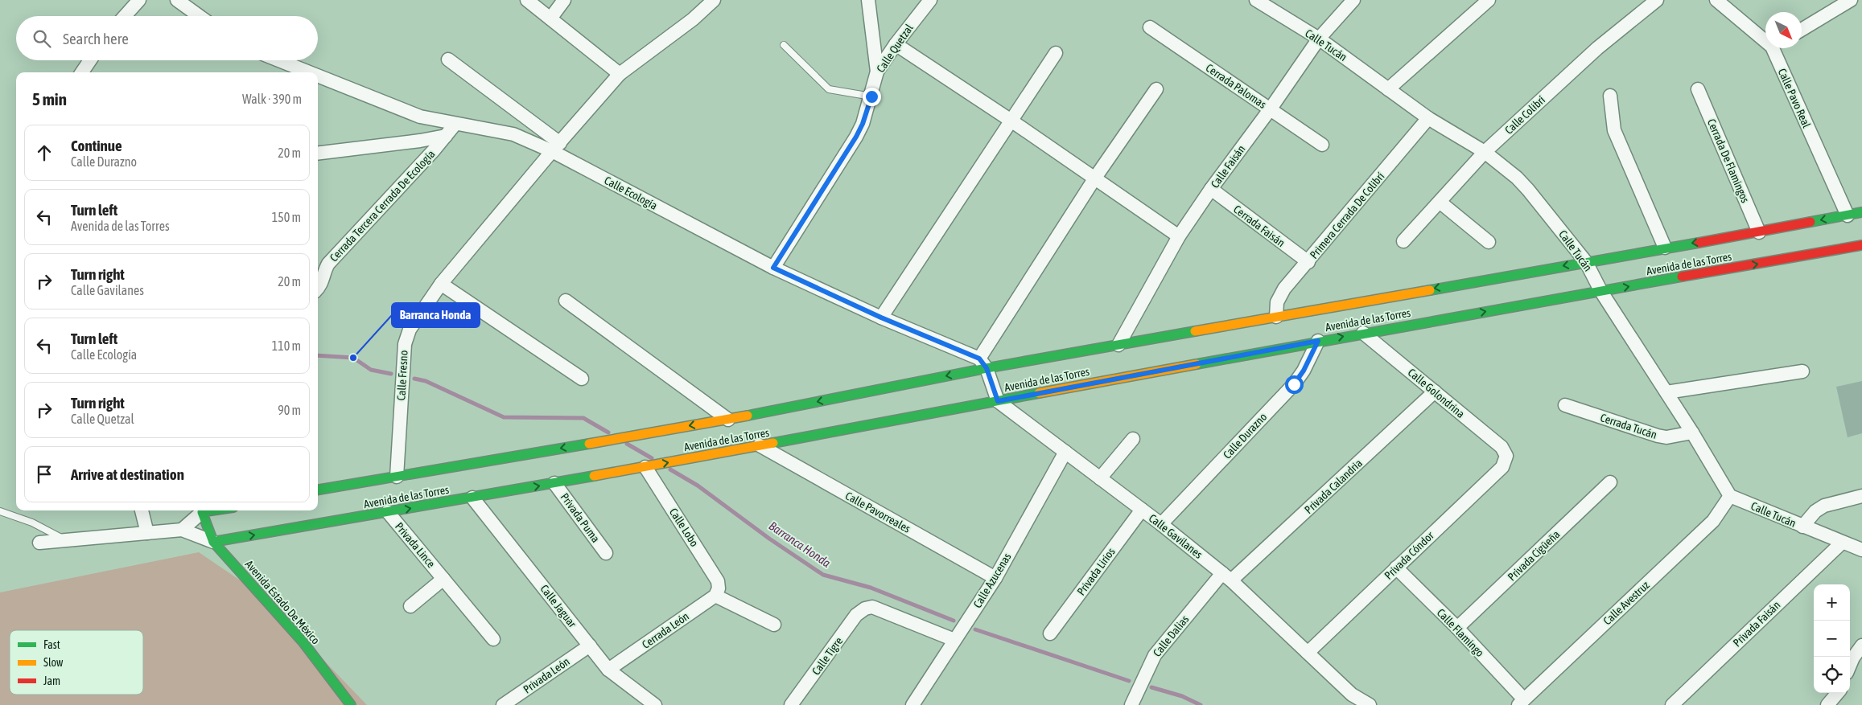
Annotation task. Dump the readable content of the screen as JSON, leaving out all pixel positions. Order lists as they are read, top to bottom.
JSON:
{
  "streets": {
    "main road": ["Avenida de las Torres", "Avenida Estado De México"],
    "street": [
      "Calle Tucán",
      "Calle Quetzal",
      "Cerrada Palomas",
      "Calle Pavo Real",
      "Calle Colibrí",
      "Cerrada De Flamingos",
      "Calle Faisán",
      "Calle Ecología",
      "Cerrada Tercera Cerrada De Ecología",
      "Primera Cerrada De Colibrí",
      "Cerrada Faisán",
      "Calle Fresno",
      "Calle Golondrina",
      "Cerrada Tucán",
      "Calle Durazno",
      "Privada Calandria",
      "Calle Pavorreales",
      "Privada Puma",
      "Calle Lobo",
      "Calle Gavilanes",
      "Privada Lince",
      "Privada Cóndor",
      "Privada Cigüeña",
      "Privada Lirios",
      "Calle Azucenas",
      "Calle Avestruz",
      "Calle Jaguar",
      "Privada Faisán",
      "Cerrada León",
      "Calle Flamingo",
      "Calle Dalias",
      "Calle Tigre",
      "Privada León"
    ]
  },
  "crossings": [
    ["Calle Tucán", "Calle Colibrí"],
    ["Calle Tucán", "Calle Faisán"],
    ["Calle Tucán", "Primera Cerrada De Colibrí"],
    ["Calle Tucán", "Avenida de las Torres"],
    ["Calle Tucán", "Cerrada Tucán"],
    ["Calle Tucán", "Calle Avestruz"],
    ["Calle Tucán", "Privada Faisán"],
    ["Calle Quetzal", "Calle Ecología"],
    ["Cerrada Palomas", "Calle Faisán"],
    ["Calle Pavo Real", "Avenida de las Torres"],
    ["Cerrada De Flamingos", "Avenida de las Torres"],
    ["Calle Faisán", "Cerrada Faisán"],
    ["Calle Faisán", "Avenida de las Torres"],
    ["Calle Ecología", "Cerrada Tercera Cerrada De Ecología"],
    ["Calle Ecología", "Avenida de las Torres"],
    ["Calle Ecología", "Calle Fresno"],
    ["Primera Cerrada De Colibrí", "Cerrada Faisán"],
    ["Primera Cerrada De Colibrí", "Avenida de las Torres"],
    ["Avenida de las Torres", "Calle Fresno"],
    ["Avenida de las Torres", "Calle Golondrina"],
    ["Avenida de las Torres", "Calle Durazno"],
    ["Avenida de las Torres", "Calle Pavorreales"],
    ["Avenida de las Torres", "Privada Puma"],
    ["Avenida de las Torres", "Calle Lobo"],
    ["Avenida de las Torres", "Calle Gavilanes"],
    ["Avenida de las Torres", "Privada Lince"],
    ["Avenida de las Torres", "Avenida Estado De México"],
    ["Avenida de las Torres", "Calle Jaguar"],
    ["Calle Golondrina", "Privada Calandria"],
    ["Calle Golondrina", "Privada Cóndor"],
    ["Calle Durazno", "Calle Gavilanes"],
    ["Privada Calandria", "Calle Gavilanes"],
    ["Privada Calandria", "Calle Dalias"],
    ["Calle Pavorreales", "Calle Azucenas"],
    ["Calle Lobo", "Cerrada León"],
    ["Calle Gavilanes", "Privada Cóndor"],
    ["Calle Gavilanes", "Privada Lirios"],
    ["Calle Gavilanes", "Calle Azucenas"],
    ["Calle Gavilanes", "Calle Dalias"],
    ["Privada Cóndor", "Calle Flamingo"],
    ["Privada Cigüeña", "Calle Flamingo"],
    ["Calle Azucenas", "Calle Tigre"],
    ["Calle Avestruz", "Calle Flamingo"],
    ["Calle Jaguar", "Cerrada León"],
    ["Calle Jaguar", "Privada León"]
  ],
  "water": ["Barranca Honda"],
  "places": ["Barranca Honda"],
  "legend": ["Fast", "Slow", "Jam"],
  "north": "bottom right",
  "page": {
    "search": "Search here",
    "heading": ["5 min", "Walk · 390 m"],
    "list": [
      ["Continue", "Calle Durazno", "20 m"],
      ["Turn left", "Avenida de las Torres", "150 m"],
      ["Turn right", "Calle Gavilanes", "20 m"],
      ["Turn left", "Calle Ecología", "110 m"],
      ["Turn right", "Calle Quetzal", "90 m"],
      "Arrive at destination"
    ],
    "map_buttons": ["+", "−"]
  }
}
